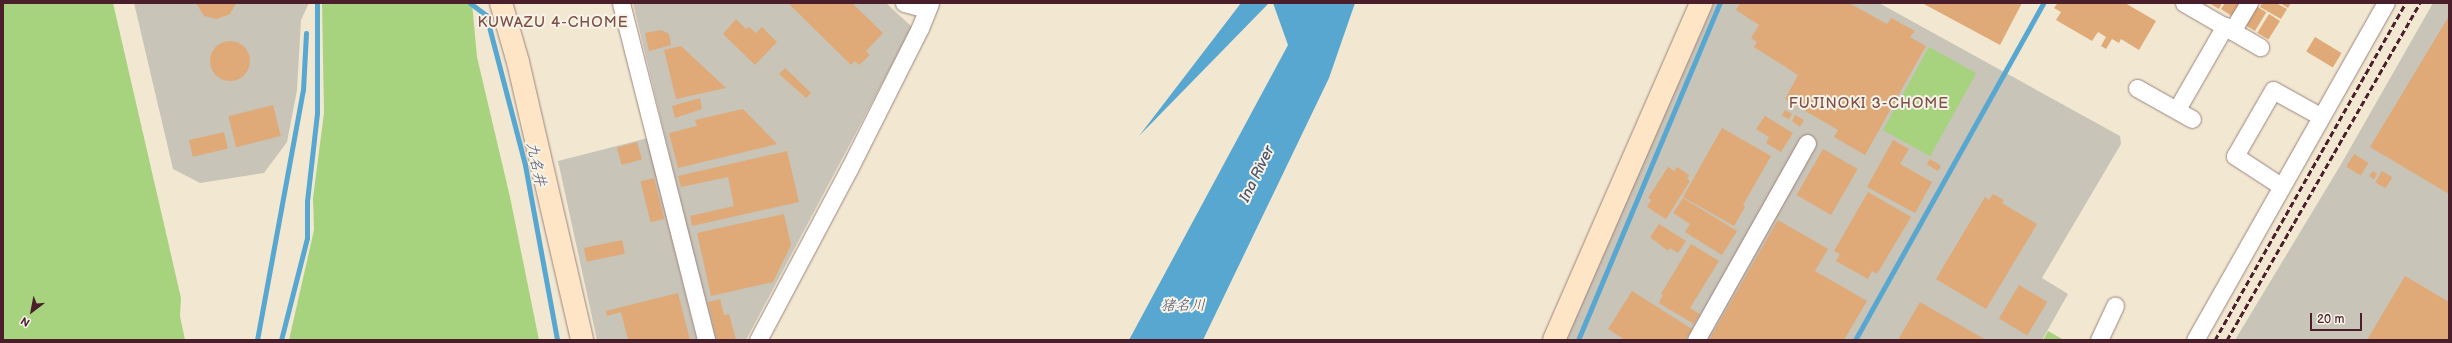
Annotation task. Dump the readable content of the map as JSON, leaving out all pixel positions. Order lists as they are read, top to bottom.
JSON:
{
  "districts": ["KUWAZU 4-CHOME", "FUJINOKI 3-CHOME"],
  "water": ["九名井", "Ina River", "猪名川"],
  "scale_bar": "20 m",
  "north": "bottom left"
}
